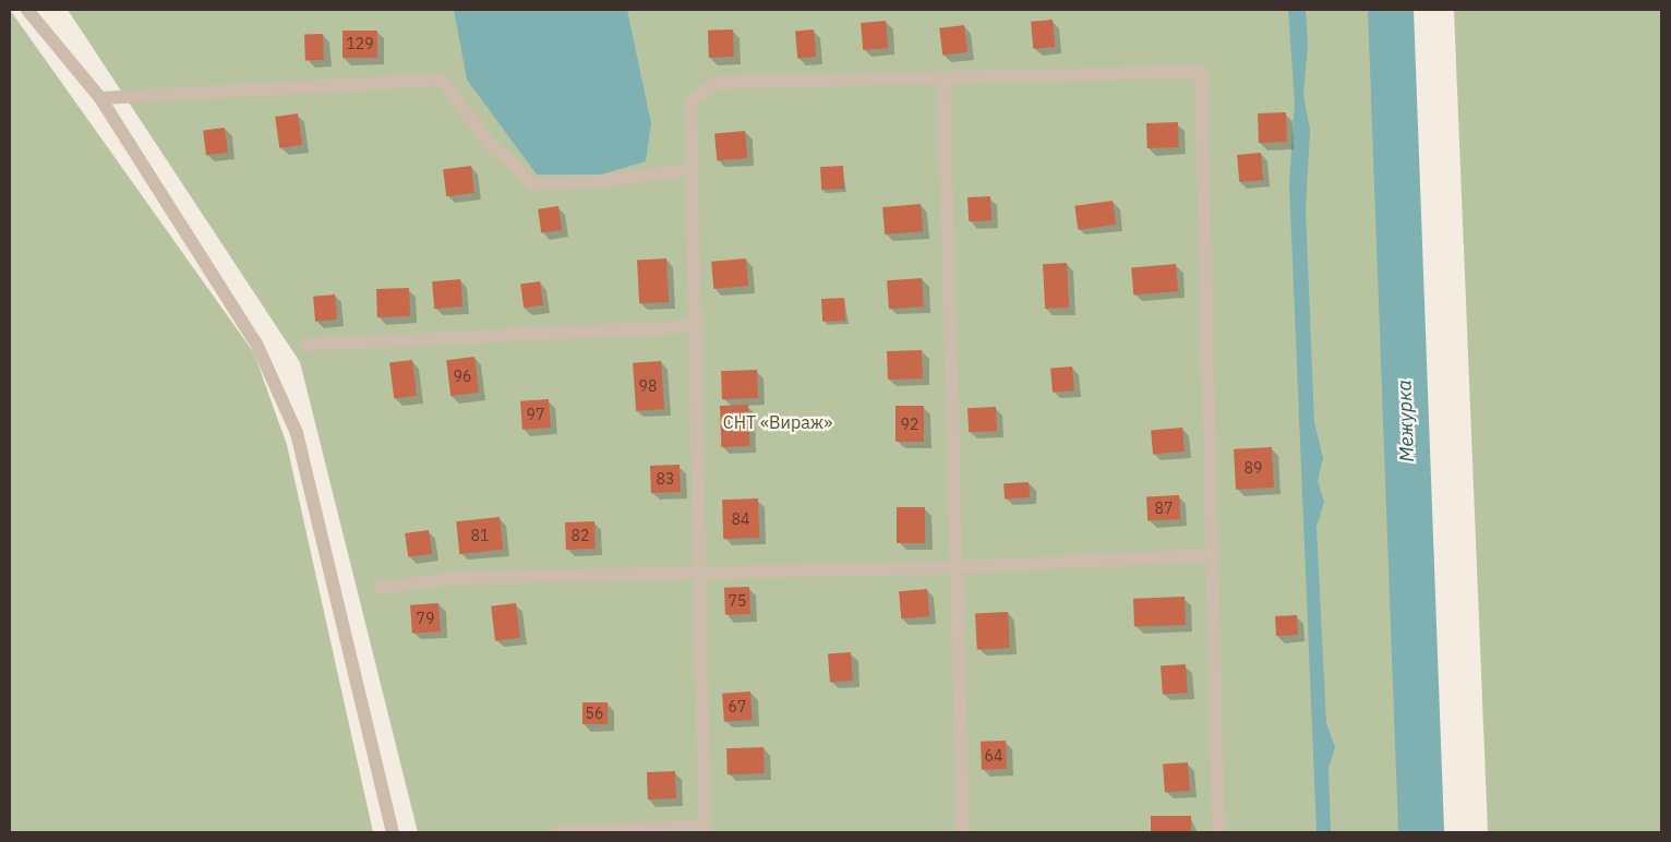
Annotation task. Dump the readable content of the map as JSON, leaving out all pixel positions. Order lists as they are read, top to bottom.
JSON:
{
  "water": ["Межурка"],
  "parks": ["СНТ «Вираж»"],
  "house_numbers": [
    "129",
    "96",
    "98",
    "97",
    "92",
    "89",
    "83",
    "87",
    "84",
    "81",
    "82",
    "75",
    "79",
    "67",
    "56",
    "64"
  ]
}
